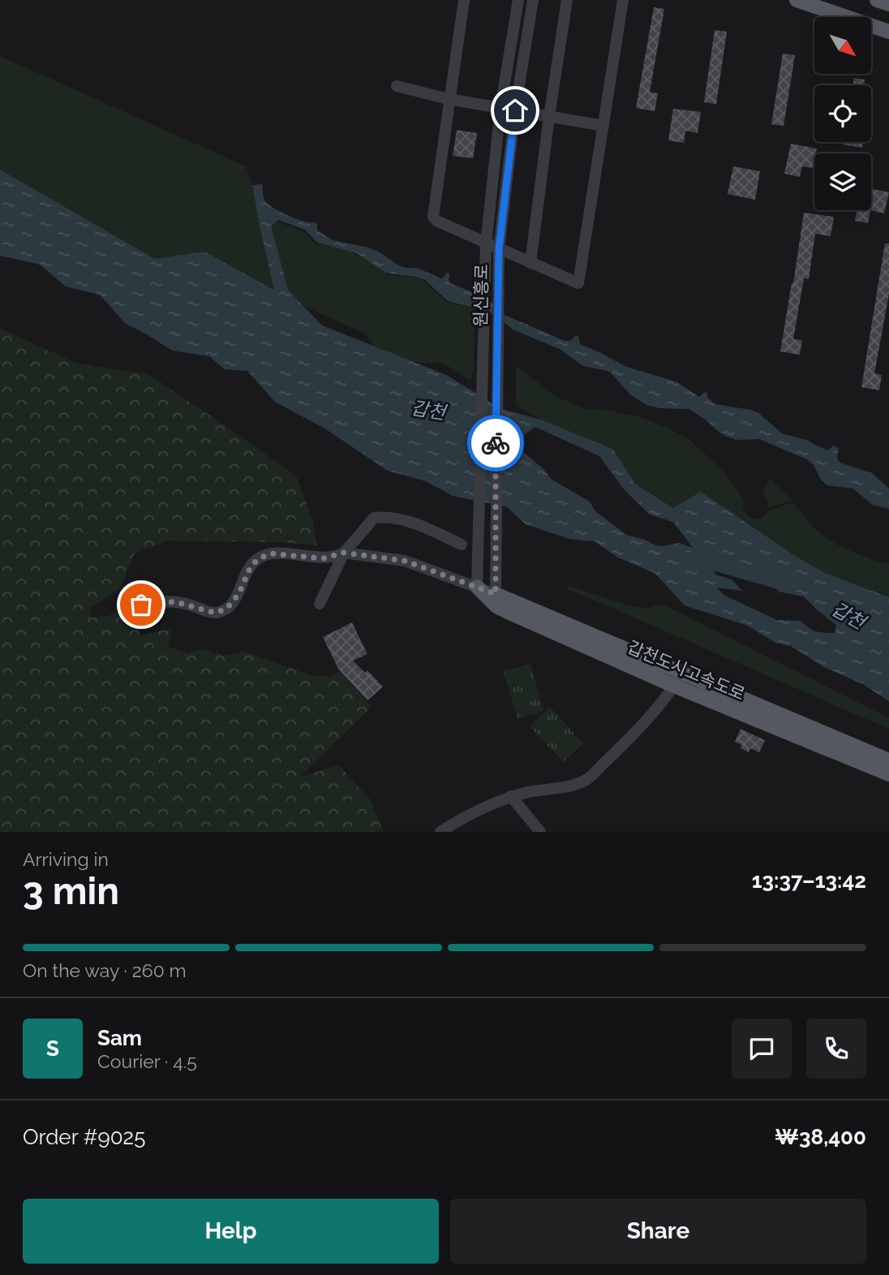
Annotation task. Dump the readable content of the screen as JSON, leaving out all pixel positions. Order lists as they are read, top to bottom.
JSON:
{
  "streets": {
    "main road": ["갑천도시고속도로"],
    "street": ["원신흥로"]
  },
  "crossings": [
    ["원신흥로", "갑천도시고속도로"]
  ],
  "water": ["갑천"],
  "north": "bottom right",
  "page": {
    "heading": ["3 min", "Arriving in", "13:37–13:42"],
    "panel": [
      "Sam",
      "Courier · 4.5",
      "Order #9025",
      "₩38,400"
    ],
    "bar": "On the way · 260 m",
    "round": "S",
    "buttons": ["Help", "Share"]
  }
}
